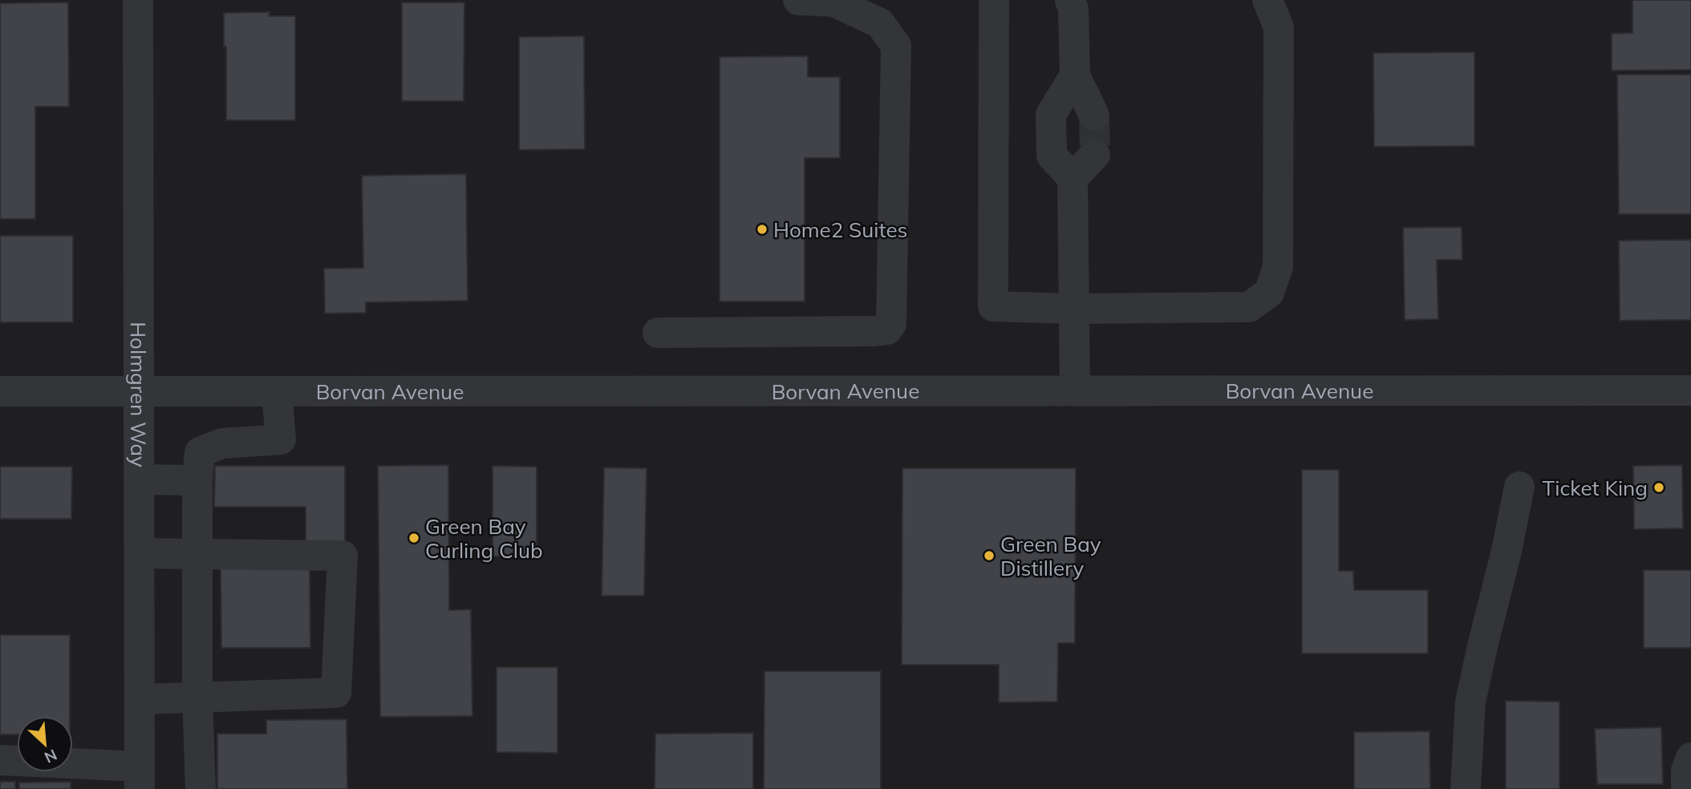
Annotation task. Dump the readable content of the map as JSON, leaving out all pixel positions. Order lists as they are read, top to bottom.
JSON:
{
  "streets": {
    "street": ["Borvan Avenue", "Holmgren Way"]
  },
  "crossings": [
    ["Borvan Avenue", "Holmgren Way"]
  ],
  "places": [
    "Home2 Suites",
    "Ticket King",
    "Green Bay Curling Club",
    "Green Bay Distillery"
  ],
  "north": "bottom right"
}
